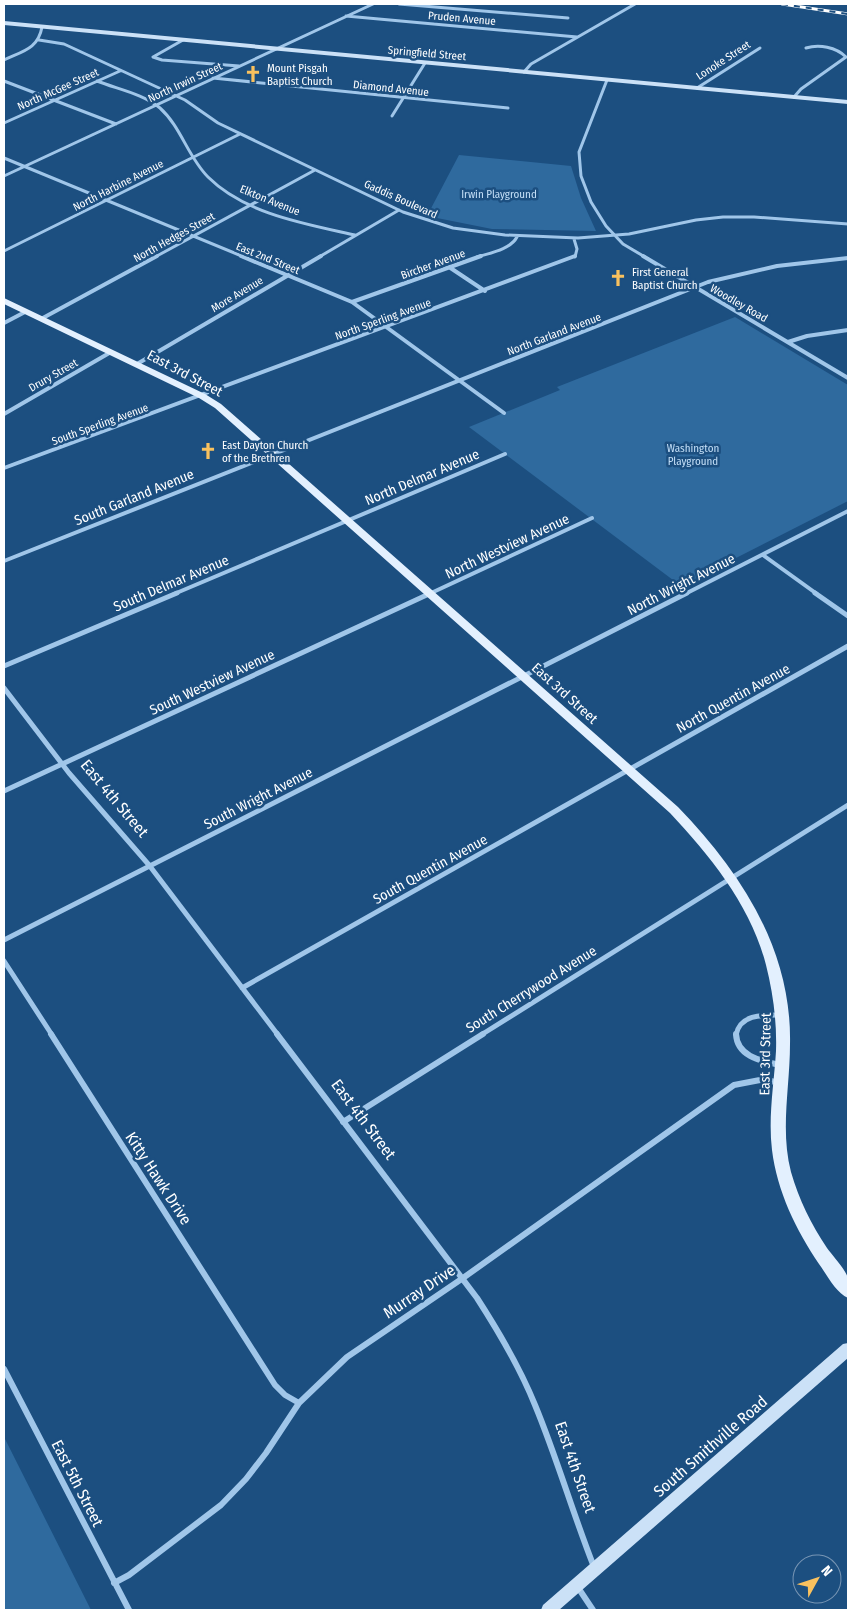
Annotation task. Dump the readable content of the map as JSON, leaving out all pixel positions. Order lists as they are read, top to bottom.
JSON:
{
  "streets": {
    "main road": ["Springfield Street", "East 3rd Street", "South Smithville Road"],
    "street": [
      "Pruden Avenue",
      "Lonoke Street",
      "North Irwin Street",
      "Diamond Avenue",
      "North McGee Street",
      "North Harbine Avenue",
      "Gaddis Boulevard",
      "Elkton Avenue",
      "North Hedges Street",
      "East 2nd Street",
      "Bircher Avenue",
      "More Avenue",
      "Woodley Road",
      "North Sperling Avenue",
      "North Garland Avenue",
      "Drury Street",
      "South Sperling Avenue",
      "North Delmar Avenue",
      "South Garland Avenue",
      "North Westview Avenue",
      "South Delmar Avenue",
      "North Wright Avenue",
      "South Westview Avenue",
      "North Quentin Avenue",
      "East 4th Street",
      "South Wright Avenue",
      "South Quentin Avenue",
      "South Cherrywood Avenue",
      "Kitty Hawk Drive",
      "Murray Drive",
      "East 5th Street"
    ]
  },
  "crossings": [
    ["Pruden Avenue", "North Irwin Street"],
    ["Springfield Street", "Lonoke Street"],
    ["Springfield Street", "North Irwin Street"],
    ["Springfield Street", "Woodley Road"],
    ["North Irwin Street", "Diamond Avenue"],
    ["North Irwin Street", "Gaddis Boulevard"],
    ["North Irwin Street", "East 2nd Street"],
    ["North McGee Street", "Gaddis Boulevard"],
    ["North Harbine Avenue", "Gaddis Boulevard"],
    ["North Harbine Avenue", "Elkton Avenue"],
    ["North Harbine Avenue", "East 2nd Street"],
    ["Gaddis Boulevard", "North Hedges Street"],
    ["Gaddis Boulevard", "Bircher Avenue"],
    ["Gaddis Boulevard", "More Avenue"],
    ["Gaddis Boulevard", "Woodley Road"],
    ["Gaddis Boulevard", "North Sperling Avenue"],
    ["Elkton Avenue", "North Hedges Street"],
    ["Elkton Avenue", "More Avenue"],
    ["North Hedges Street", "East 2nd Street"],
    ["North Hedges Street", "East 3rd Street"],
    ["East 2nd Street", "Bircher Avenue"],
    ["East 2nd Street", "More Avenue"],
    ["East 2nd Street", "North Sperling Avenue"],
    ["East 2nd Street", "North Garland Avenue"],
    ["More Avenue", "East 3rd Street"],
    ["Woodley Road", "North Garland Avenue"],
    ["North Sperling Avenue", "East 3rd Street"],
    ["North Sperling Avenue", "South Sperling Avenue"],
    ["North Garland Avenue", "East 3rd Street"],
    ["North Garland Avenue", "South Garland Avenue"],
    ["East 3rd Street", "Drury Street"],
    ["East 3rd Street", "South Sperling Avenue"],
    ["East 3rd Street", "North Delmar Avenue"],
    ["East 3rd Street", "South Garland Avenue"],
    ["East 3rd Street", "North Westview Avenue"],
    ["East 3rd Street", "South Delmar Avenue"],
    ["East 3rd Street", "North Wright Avenue"],
    ["East 3rd Street", "South Westview Avenue"],
    ["East 3rd Street", "North Quentin Avenue"],
    ["East 3rd Street", "South Wright Avenue"],
    ["East 3rd Street", "South Quentin Avenue"],
    ["East 3rd Street", "South Cherrywood Avenue"],
    ["East 3rd Street", "Murray Drive"],
    ["North Delmar Avenue", "South Delmar Avenue"],
    ["North Westview Avenue", "South Westview Avenue"],
    ["North Wright Avenue", "South Wright Avenue"],
    ["South Westview Avenue", "East 4th Street"],
    ["North Quentin Avenue", "South Quentin Avenue"],
    ["East 4th Street", "South Wright Avenue"],
    ["East 4th Street", "South Quentin Avenue"],
    ["East 4th Street", "South Cherrywood Avenue"],
    ["East 4th Street", "Murray Drive"],
    ["East 4th Street", "South Smithville Road"],
    ["Kitty Hawk Drive", "Murray Drive"],
    ["Murray Drive", "East 5th Street"]
  ],
  "parks": ["Irwin Playground", "Washington Playground"],
  "places": {
    "church": ["Mount Pisgah Baptist Church", "First General Baptist Church", "East Dayton Church of the Brethren"]
  },
  "north": "top right"
}
